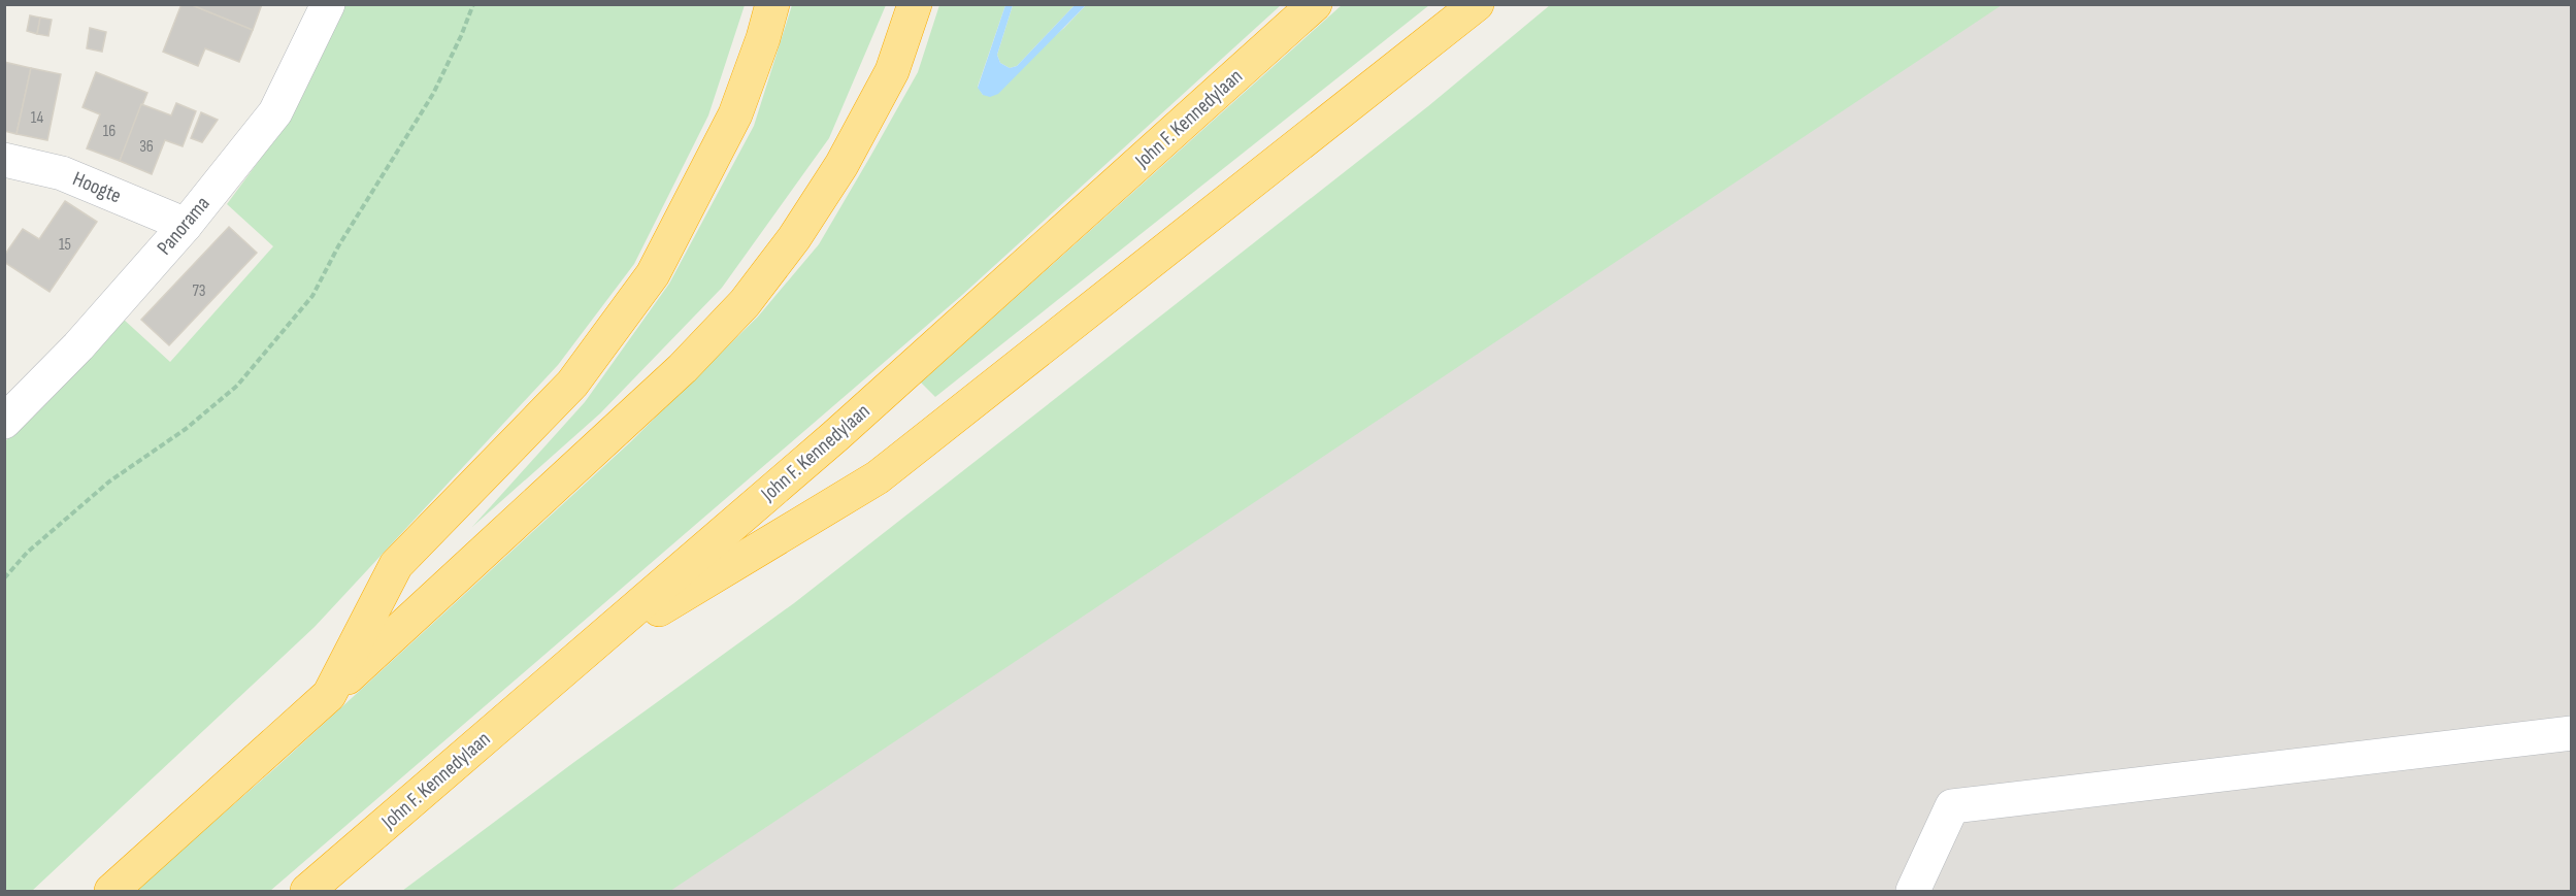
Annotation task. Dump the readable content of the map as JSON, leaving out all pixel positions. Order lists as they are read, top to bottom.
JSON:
{
  "streets": {
    "highway": ["John F. Kennedylaan"],
    "street": ["Hoogte", "Panorama"]
  },
  "crossings": [
    ["Hoogte", "Panorama"]
  ],
  "house_numbers": [
    "14",
    "16",
    "36",
    "15",
    "73"
  ]
}
